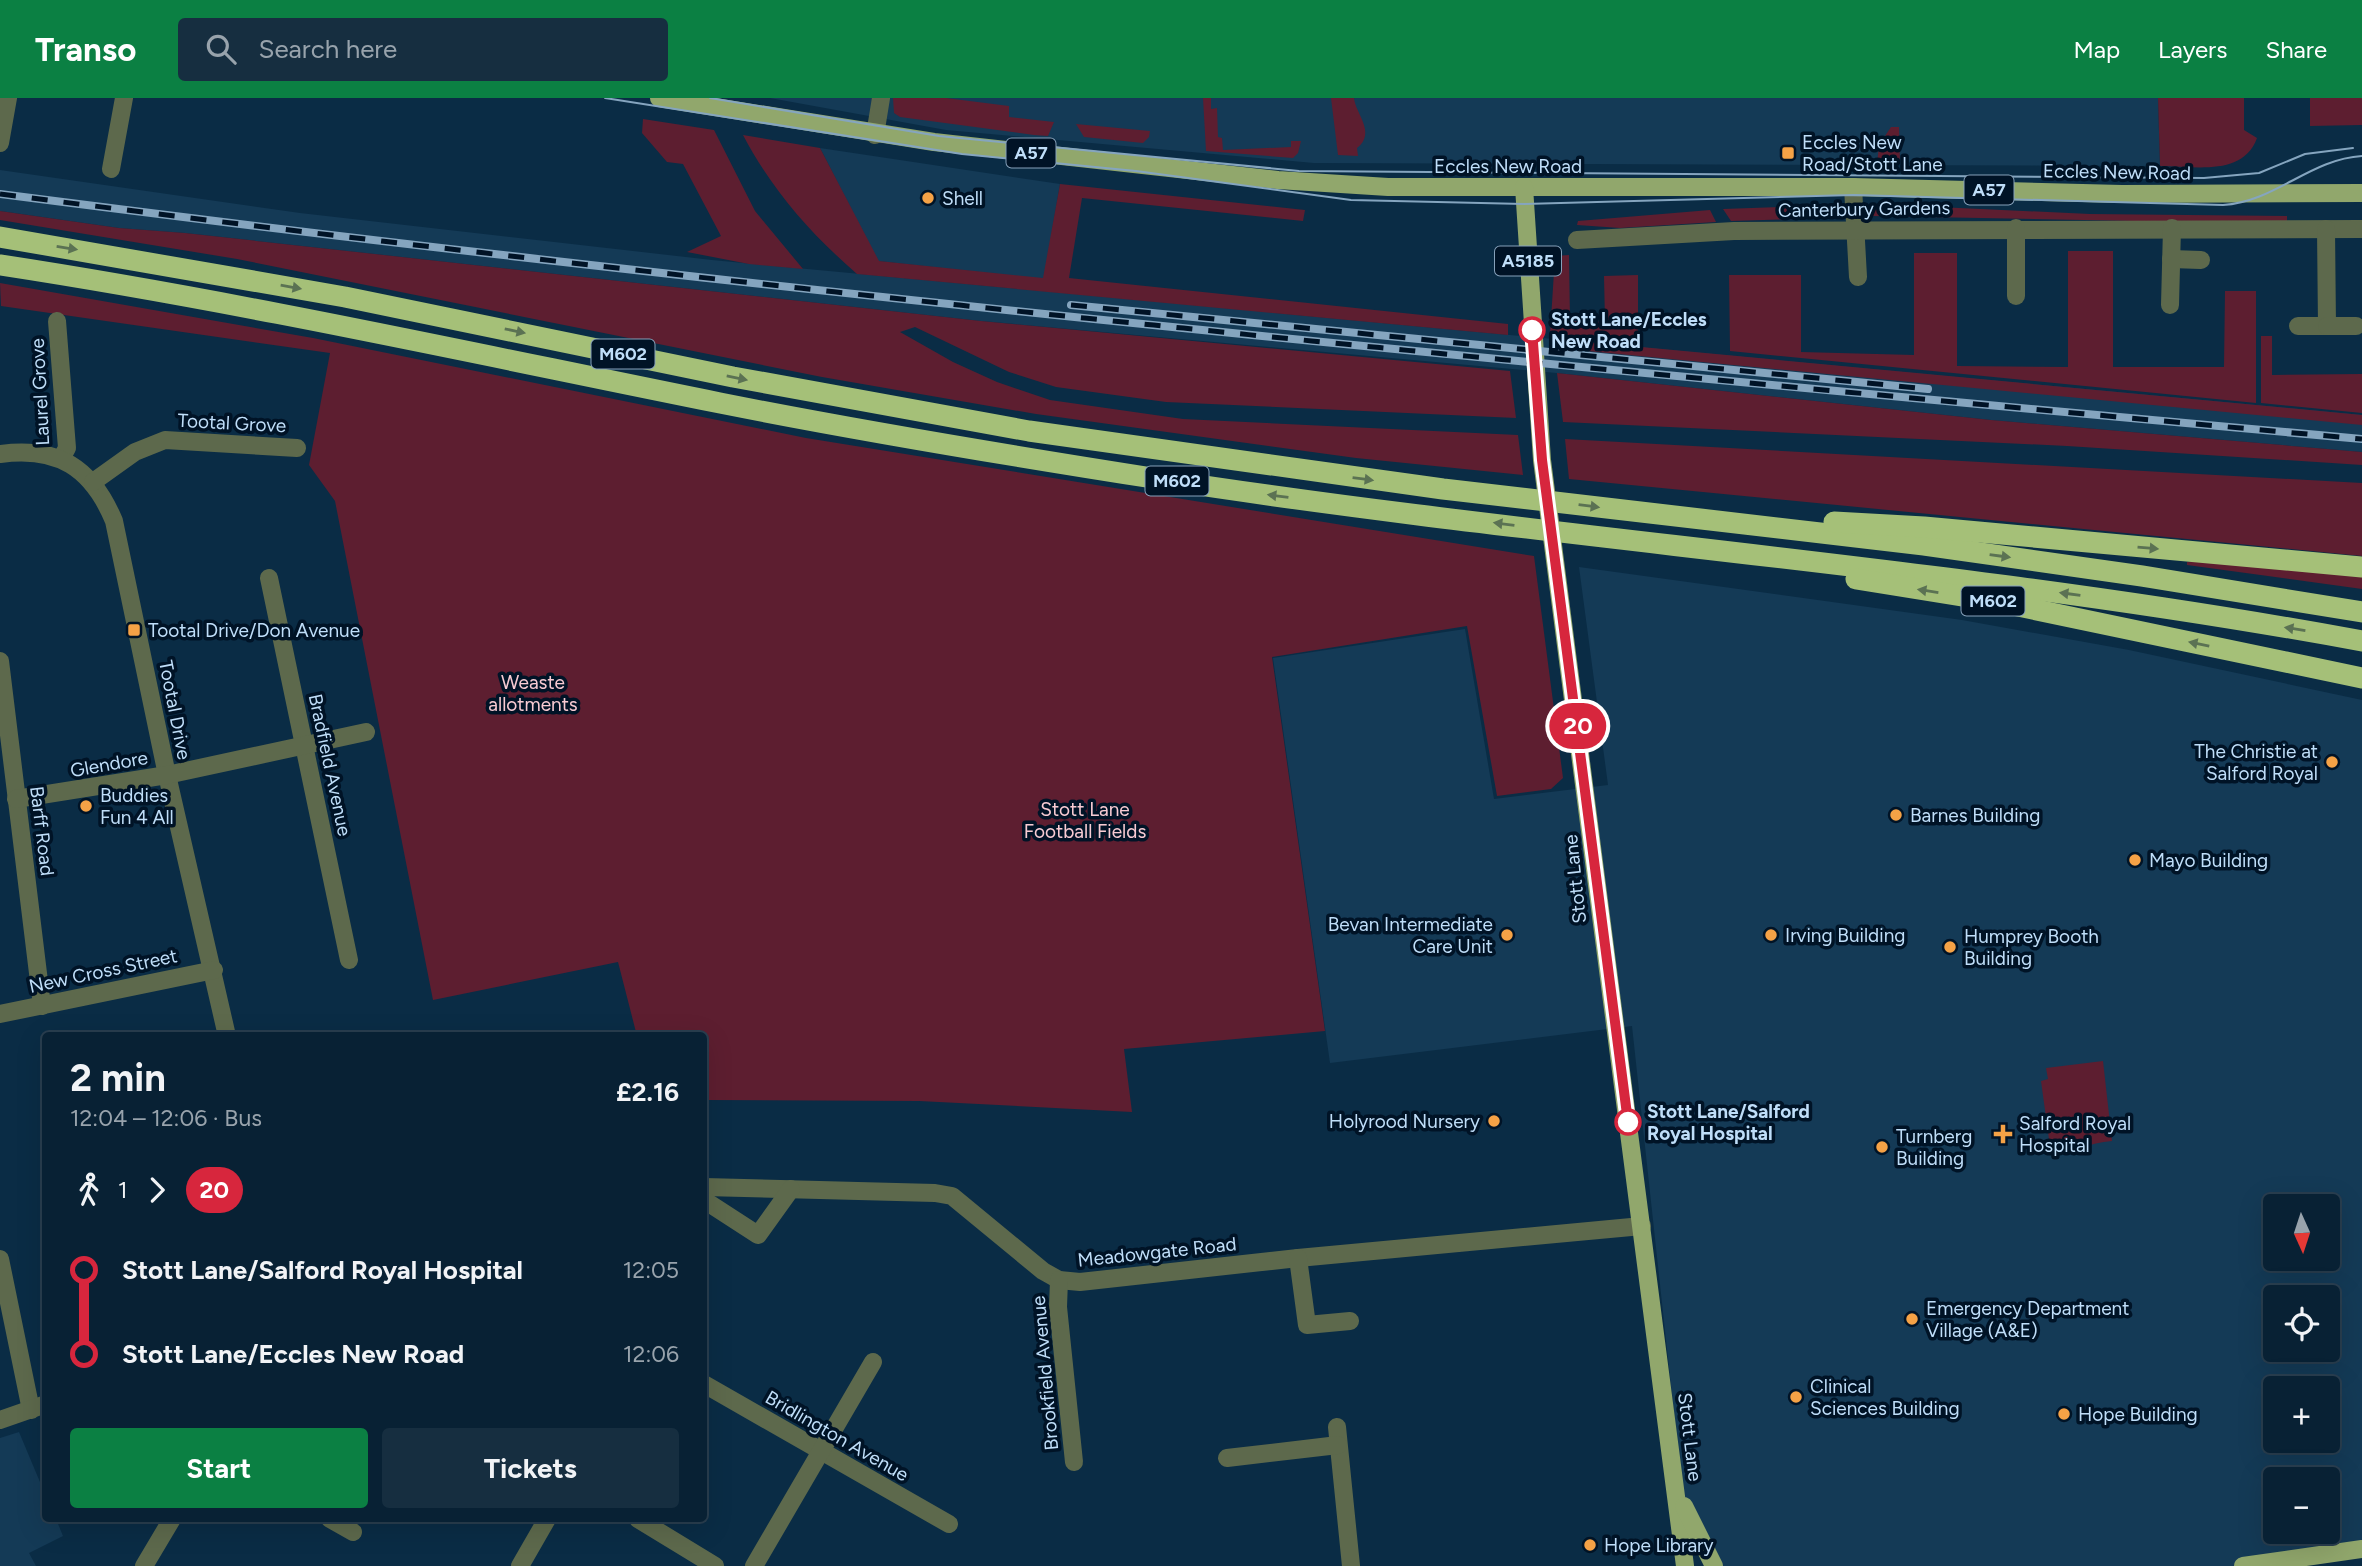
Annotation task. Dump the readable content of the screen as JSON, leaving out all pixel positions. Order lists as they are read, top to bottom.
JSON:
{
  "streets": {
    "highway": ["M602"],
    "main road": [
      "A57",
      "Eccles New Road",
      "A5185",
      "Stott Lane"
    ],
    "street": [
      "Canterbury Gardens",
      "Laurel Grove",
      "Tootal Grove",
      "Tootal Drive",
      "Glendore",
      "Bradfield Avenue",
      "Barff Road",
      "New Cross Street",
      "Meadowgate Road",
      "Brookfield Avenue",
      "Bridlington Avenue"
    ]
  },
  "crossings": [
    ["Eccles New Road", "Stott Lane"],
    ["Laurel Grove", "Tootal Drive"],
    ["Tootal Grove", "Tootal Drive"],
    ["Tootal Drive", "Glendore"],
    ["Tootal Drive", "New Cross Street"],
    ["Glendore", "Bradfield Avenue"],
    ["Glendore", "Barff Road"],
    ["Barff Road", "New Cross Street"],
    ["Stott Lane", "Meadowgate Road"],
    ["Meadowgate Road", "Brookfield Avenue"]
  ],
  "parks": ["Weaste allotments", "Stott Lane Football Fields"],
  "places": {
    "transit": ["Eccles New Road/Stott Lane", "Tootal Drive/Don Avenue"],
    "other": [
      "Shell",
      "Stott Lane/Eccles New Road",
      "The Christie at Salford Royal",
      "Buddies Fun 4 All",
      "Barnes Building",
      "Mayo Building",
      "Bevan Intermediate Care Unit",
      "Irving Building",
      "Humprey Booth Building",
      "Holyrood Nursery",
      "Stott Lane/Salford Royal Hospital",
      "Turnberg Building",
      "Emergency Department Village (A&E)",
      "Clinical Sciences Building",
      "Hope Building",
      "Hope Library"
    ],
    "health": ["Salford Royal Hospital"]
  },
  "lines": ["bus line 20"],
  "north": "bottom",
  "page": {
    "header": "Transo",
    "search": "Search here",
    "nav": ["Map", "Layers", "Share"],
    "on_map": "20",
    "heading": ["2 min", "12:04 – 12:06 · Bus", "£2.16"],
    "legs": ["1", "20"],
    "map_buttons": ["+", "−"],
    "list": [
      {
        "name": "Stott Lane/Salford Royal Hospital",
        "value": "12:05"
      },
      {
        "name": "Stott Lane/Eccles New Road",
        "value": "12:06"
      }
    ],
    "buttons": ["Start", "Tickets"]
  }
}
